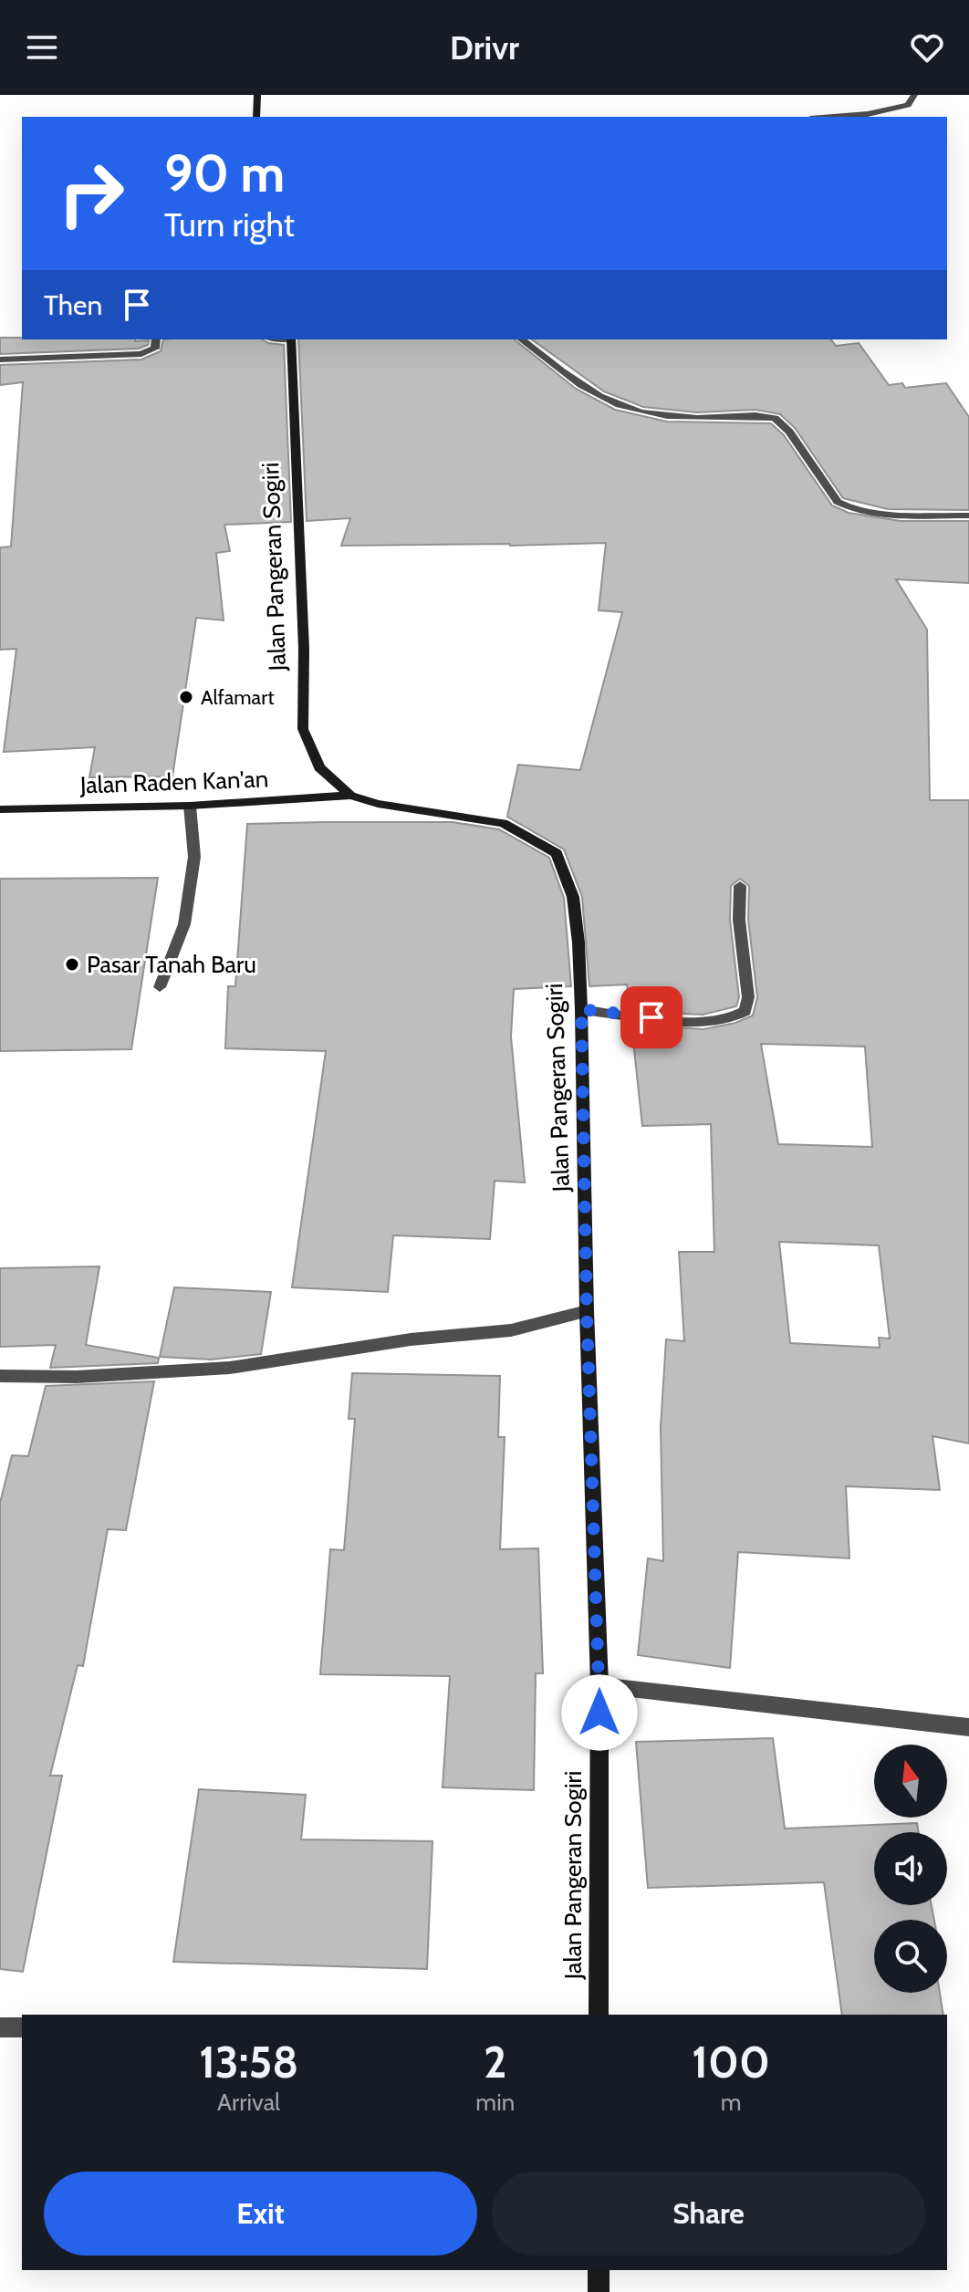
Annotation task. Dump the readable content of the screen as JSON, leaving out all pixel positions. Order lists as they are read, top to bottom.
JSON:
{
  "streets": {
    "street": ["Jalan Pangeran Sogiri", "Jalan Raden Kan'an"]
  },
  "crossings": [
    ["Jalan Pangeran Sogiri", "Jalan Raden Kan'an"]
  ],
  "places": ["Alfamart", "Pasar Tanah Baru"],
  "north": "top",
  "page": {
    "header": "Drivr",
    "turn": ["90 m", "Turn right"],
    "then": "Then",
    "eta": [
      "13:58",
      "Arrival",
      "2",
      "min",
      "100",
      "m"
    ],
    "buttons": ["Exit", "Share"]
  }
}
